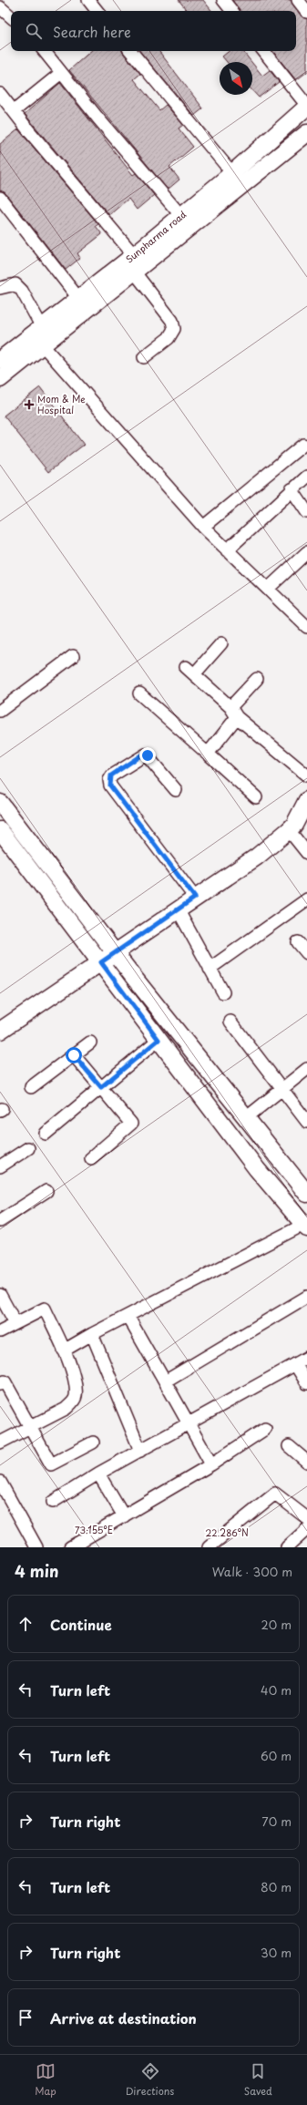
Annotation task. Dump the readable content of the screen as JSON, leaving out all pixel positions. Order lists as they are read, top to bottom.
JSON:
{
  "streets": {
    "street": ["Sunpharma road"]
  },
  "places": {
    "health": ["Mom & Me Hospital"]
  },
  "north": "bottom right",
  "page": {
    "search": "Search here",
    "heading": ["4 min", "Walk · 300 m"],
    "list": [
      ["Continue", "20 m"],
      ["Turn left", "40 m"],
      ["Turn left", "60 m"],
      ["Turn right", "70 m"],
      ["Turn left", "80 m"],
      ["Turn right", "30 m"],
      "Arrive at destination"
    ],
    "nav": ["Map", "Directions", "Saved"]
  },
  "coordinates": ["73.155°E", "22.286°N"]
}
